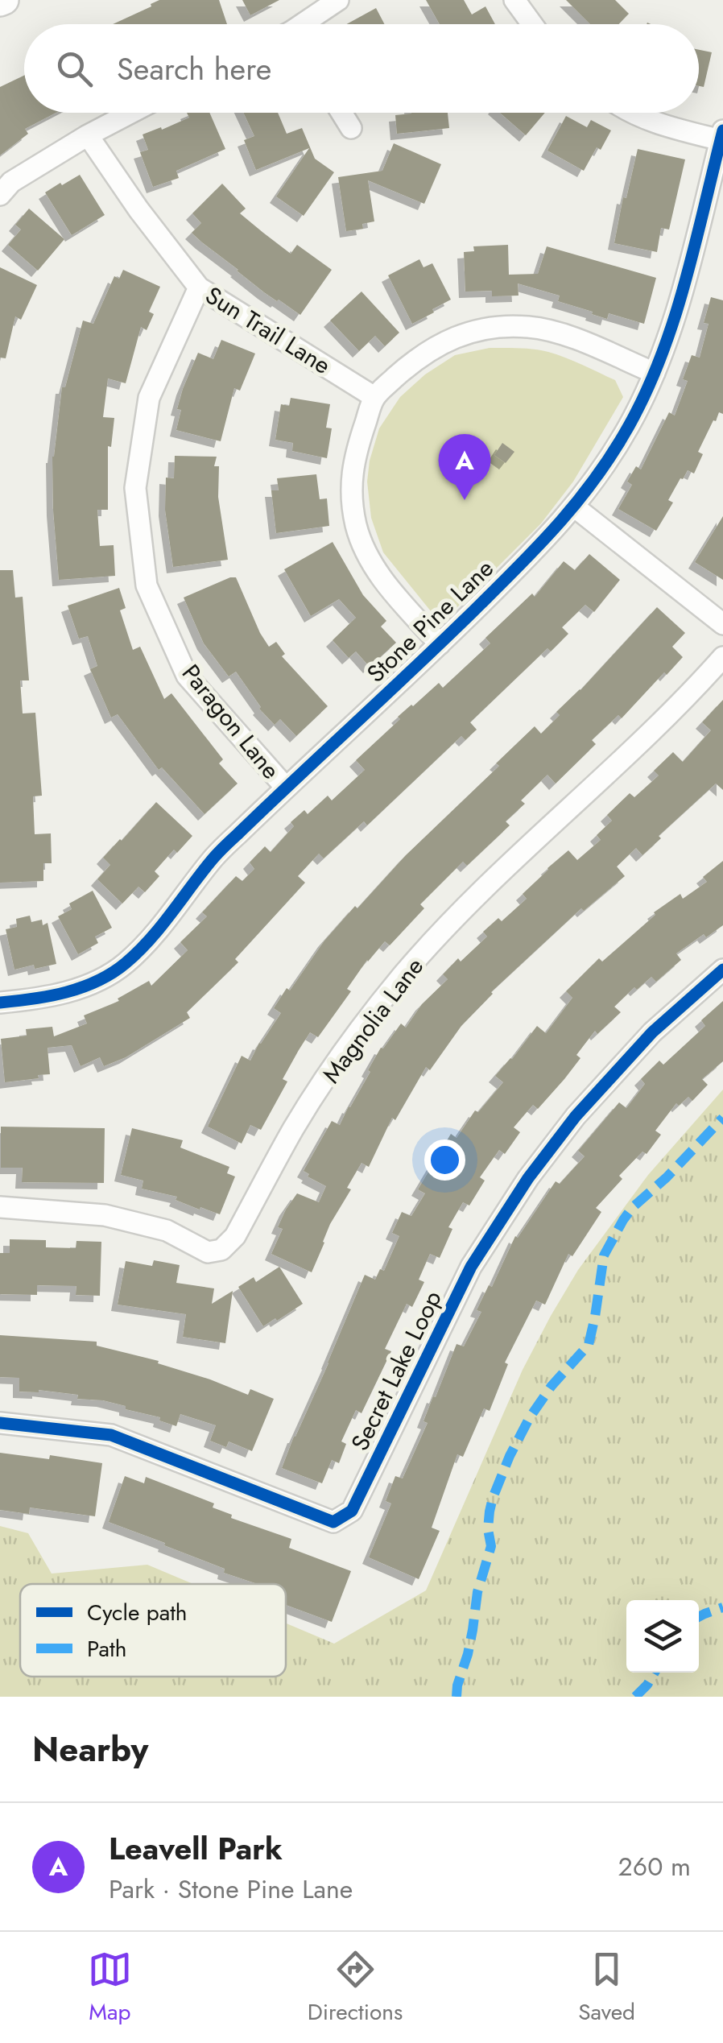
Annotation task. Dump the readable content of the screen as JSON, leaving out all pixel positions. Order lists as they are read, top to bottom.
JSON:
{
  "streets": {
    "street": [
      "Sun Trail Lane",
      "Stone Pine Lane",
      "Paragon Lane",
      "Magnolia Lane",
      "Secret Lake Loop"
    ]
  },
  "crossings": [
    ["Sun Trail Lane", "Paragon Lane"],
    ["Stone Pine Lane", "Paragon Lane"]
  ],
  "legend": ["Cycle path", "Path"],
  "page": {
    "search": "Search here",
    "pins": "A",
    "heading": "Nearby",
    "list": [
      {
        "mark": "A",
        "name": "Leavell Park",
        "note": "Park · Stone Pine Lane",
        "value": "260 m"
      }
    ],
    "nav": ["Map", "Directions", "Saved"]
  }
}
